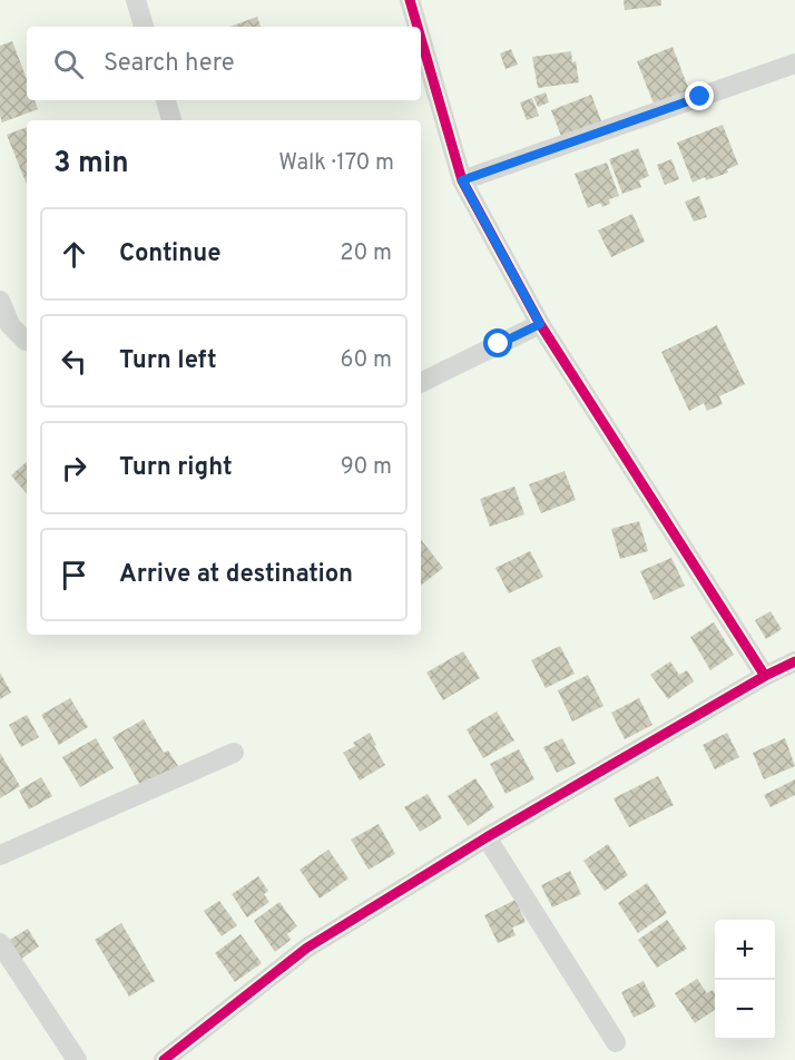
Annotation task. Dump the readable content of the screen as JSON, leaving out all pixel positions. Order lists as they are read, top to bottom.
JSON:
{
  "page": {
    "search": "Search here",
    "heading": ["3 min", "Walk · 170 m"],
    "list": [
      ["Continue", "20 m"],
      ["Turn left", "60 m"],
      ["Turn right", "90 m"],
      "Arrive at destination"
    ],
    "map_buttons": ["+", "−"]
  }
}
